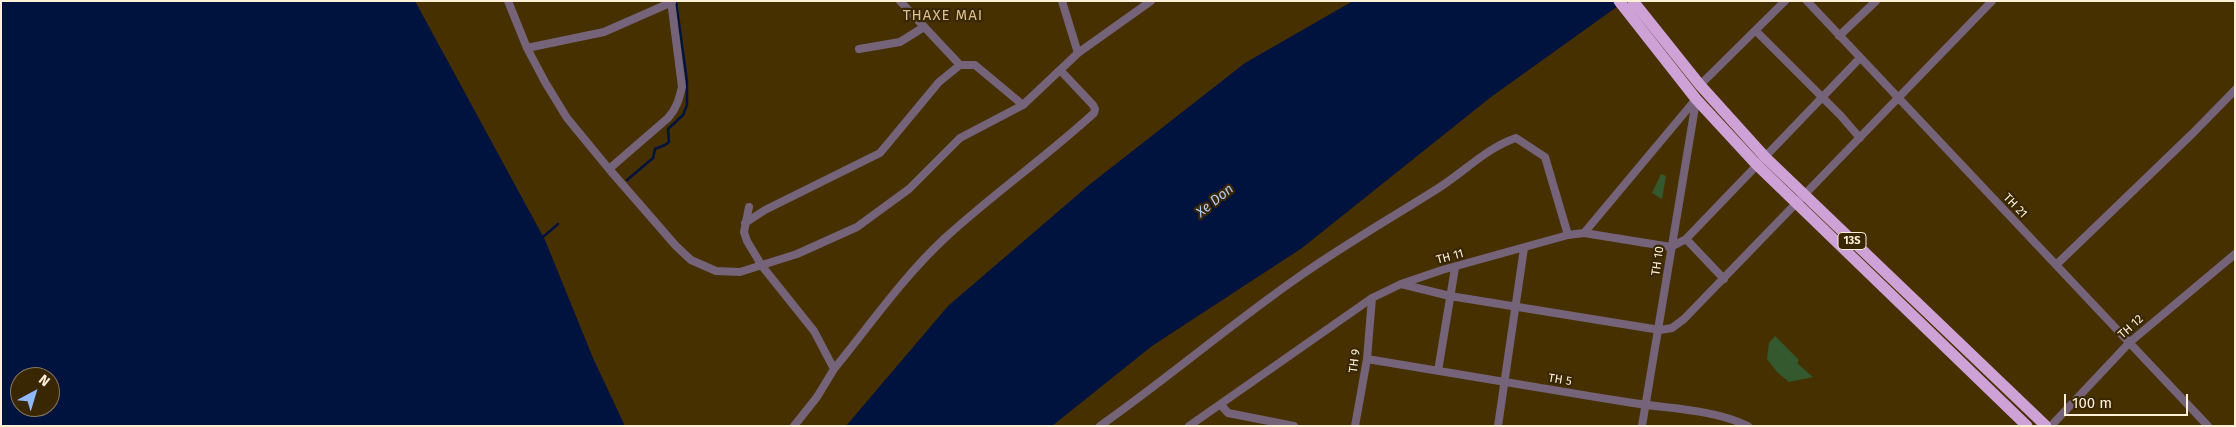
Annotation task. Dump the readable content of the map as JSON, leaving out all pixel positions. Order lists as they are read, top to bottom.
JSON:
{
  "streets": {
    "highway": ["13S"],
    "street": [
      "TH 21",
      "TH 11",
      "TH 10",
      "TH 12",
      "TH 9",
      "TH 5"
    ]
  },
  "crossings": [
    ["TH 21", "TH 12"],
    ["13S", "TH 10"],
    ["TH 11", "TH 10"],
    ["TH 11", "TH 9"],
    ["TH 10", "TH 5"],
    ["TH 9", "TH 5"]
  ],
  "districts": ["THAXE MAI"],
  "water": ["Xe Don"],
  "scale_bar": "100 m",
  "north": "top right"
}
